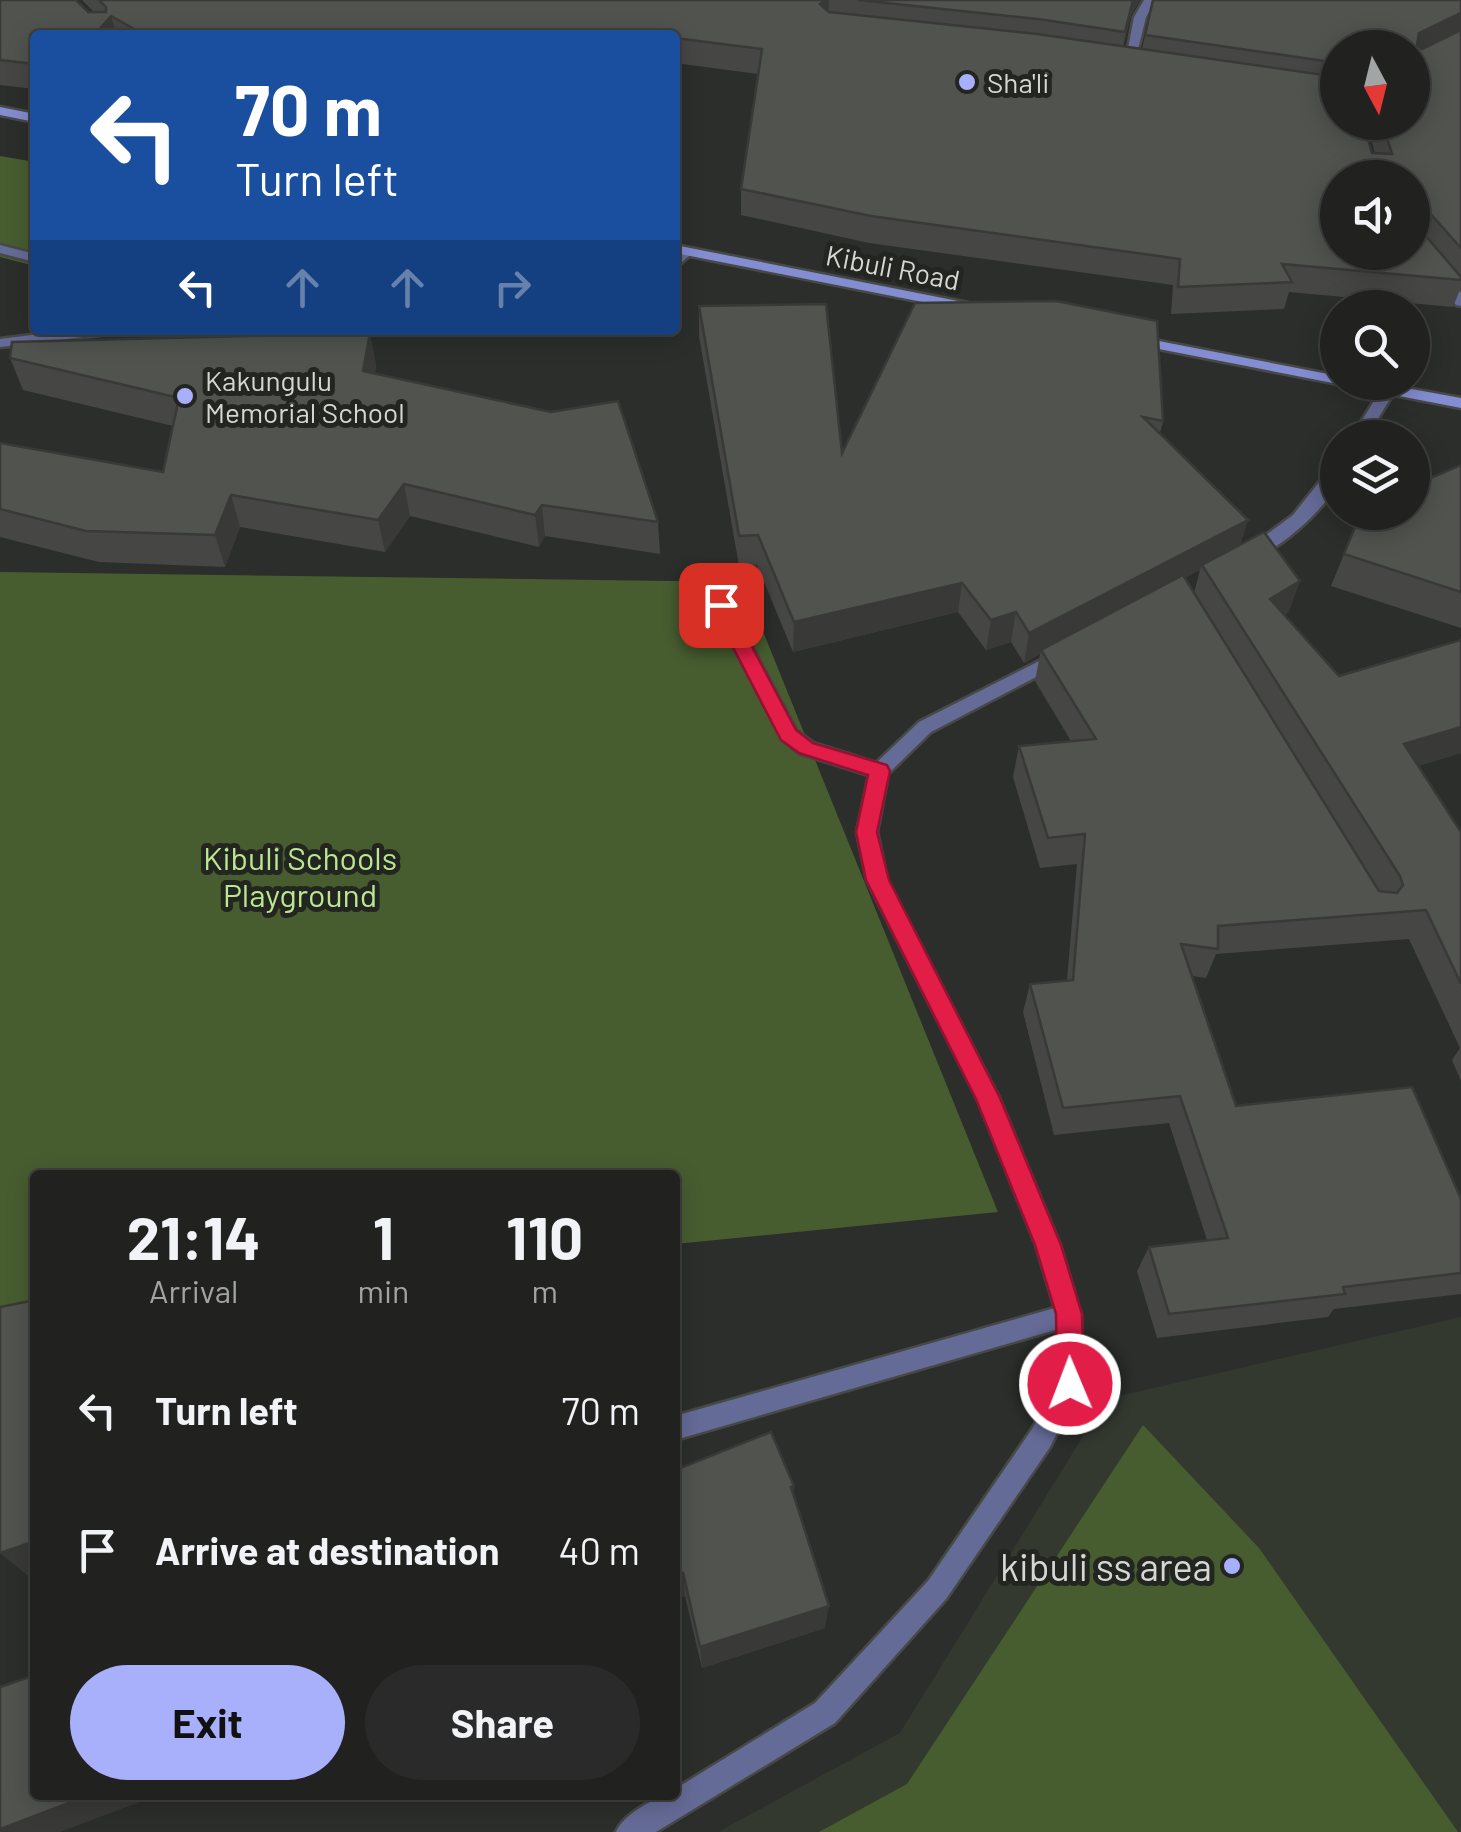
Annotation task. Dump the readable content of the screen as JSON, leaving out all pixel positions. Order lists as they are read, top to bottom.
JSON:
{
  "streets": {
    "street": ["Kibuli Road"]
  },
  "parks": ["Kibuli Schools Playground"],
  "places": ["Sha'li", "Kakungulu Memorial School", "kibuli ss area"],
  "north": "bottom",
  "page": {
    "turn": ["70 m", "Turn left"],
    "eta": [
      "21:14",
      "Arrival",
      "1",
      "min",
      "110",
      "m"
    ],
    "list": [
      {
        "name": "Turn left",
        "value": "70 m"
      },
      {
        "name": "Arrive at destination",
        "value": "40 m"
      }
    ],
    "buttons": ["Exit", "Share"]
  }
}
